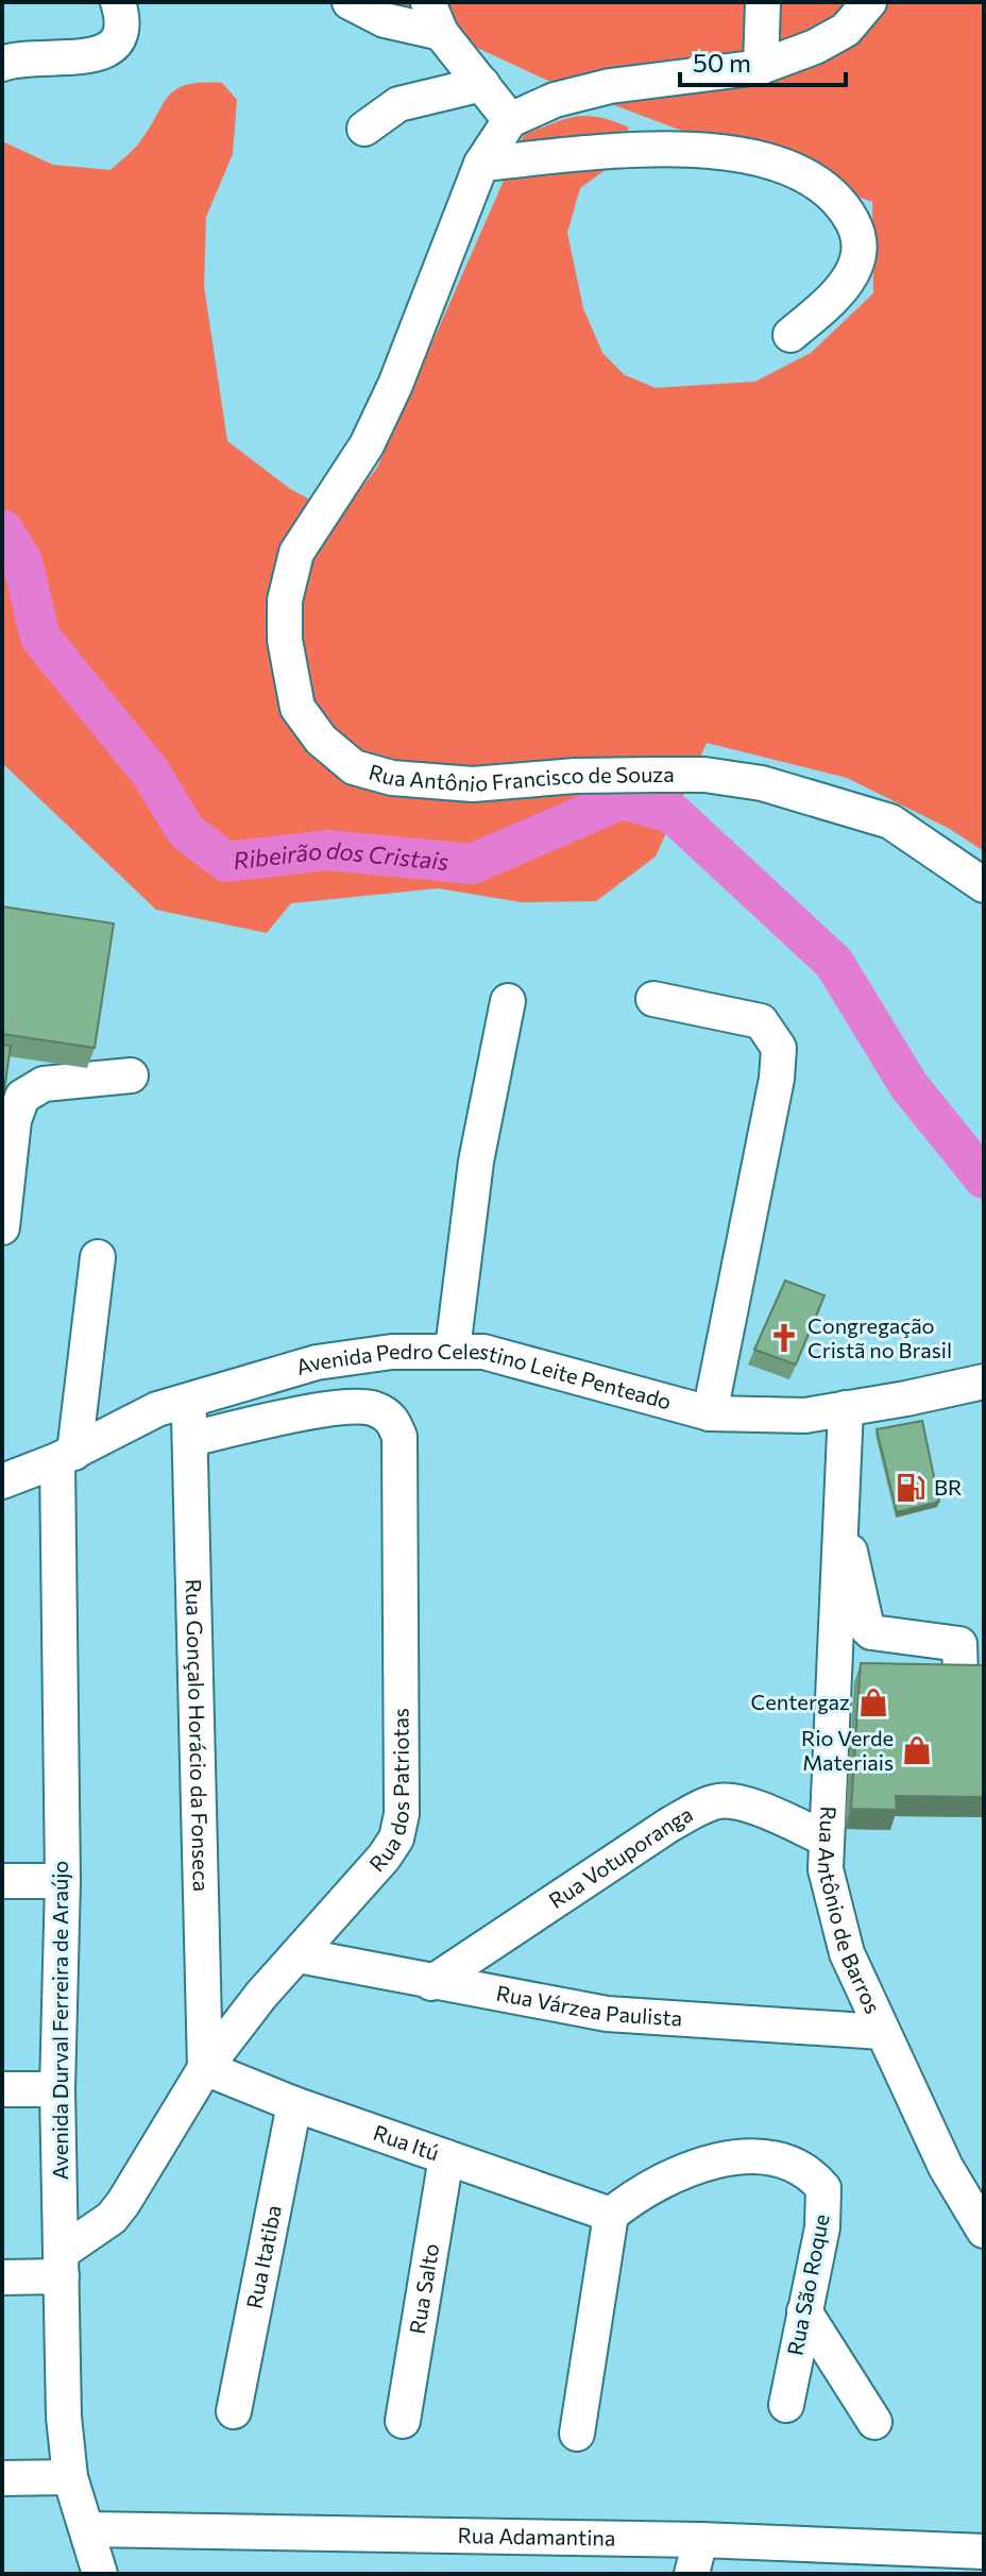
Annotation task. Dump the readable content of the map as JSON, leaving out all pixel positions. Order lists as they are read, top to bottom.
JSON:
{
  "streets": {
    "street": [
      "Rua Antônio Francisco de Souza",
      "Avenida Pedro Celestino Leite Penteado",
      "Rua Gonçalo Horácio da Fonseca",
      "Rua dos Patriotas",
      "Rua Votuporanga",
      "Rua Antônio de Barros",
      "Rua Várzea Paulista",
      "Avenida Durval Ferreira de Araújo",
      "Rua Itú",
      "Rua Itatiba",
      "Rua São Roque",
      "Rua Salto",
      "Rua Adamantina"
    ]
  },
  "crossings": [
    ["Avenida Pedro Celestino Leite Penteado", "Rua Gonçalo Horácio da Fonseca"],
    ["Avenida Pedro Celestino Leite Penteado", "Rua Antônio de Barros"],
    ["Avenida Pedro Celestino Leite Penteado", "Avenida Durval Ferreira de Araújo"],
    ["Rua Gonçalo Horácio da Fonseca", "Rua dos Patriotas"],
    ["Rua Gonçalo Horácio da Fonseca", "Rua Itú"],
    ["Rua dos Patriotas", "Rua Várzea Paulista"],
    ["Rua dos Patriotas", "Avenida Durval Ferreira de Araújo"],
    ["Rua dos Patriotas", "Rua Itú"],
    ["Rua Votuporanga", "Rua Antônio de Barros"],
    ["Rua Votuporanga", "Rua Várzea Paulista"],
    ["Rua Antônio de Barros", "Rua Várzea Paulista"],
    ["Avenida Durval Ferreira de Araújo", "Rua Adamantina"],
    ["Rua Itú", "Rua Itatiba"],
    ["Rua Itú", "Rua São Roque"],
    ["Rua Itú", "Rua Salto"]
  ],
  "water": ["Ribeirão dos Cristais"],
  "places": {
    "church": ["Congregação Cristã no Brasil"],
    "fuel station": ["BR"],
    "shop": ["Centergaz", "Rio Verde Materiais"]
  },
  "scale_bar": "50 m"
}
